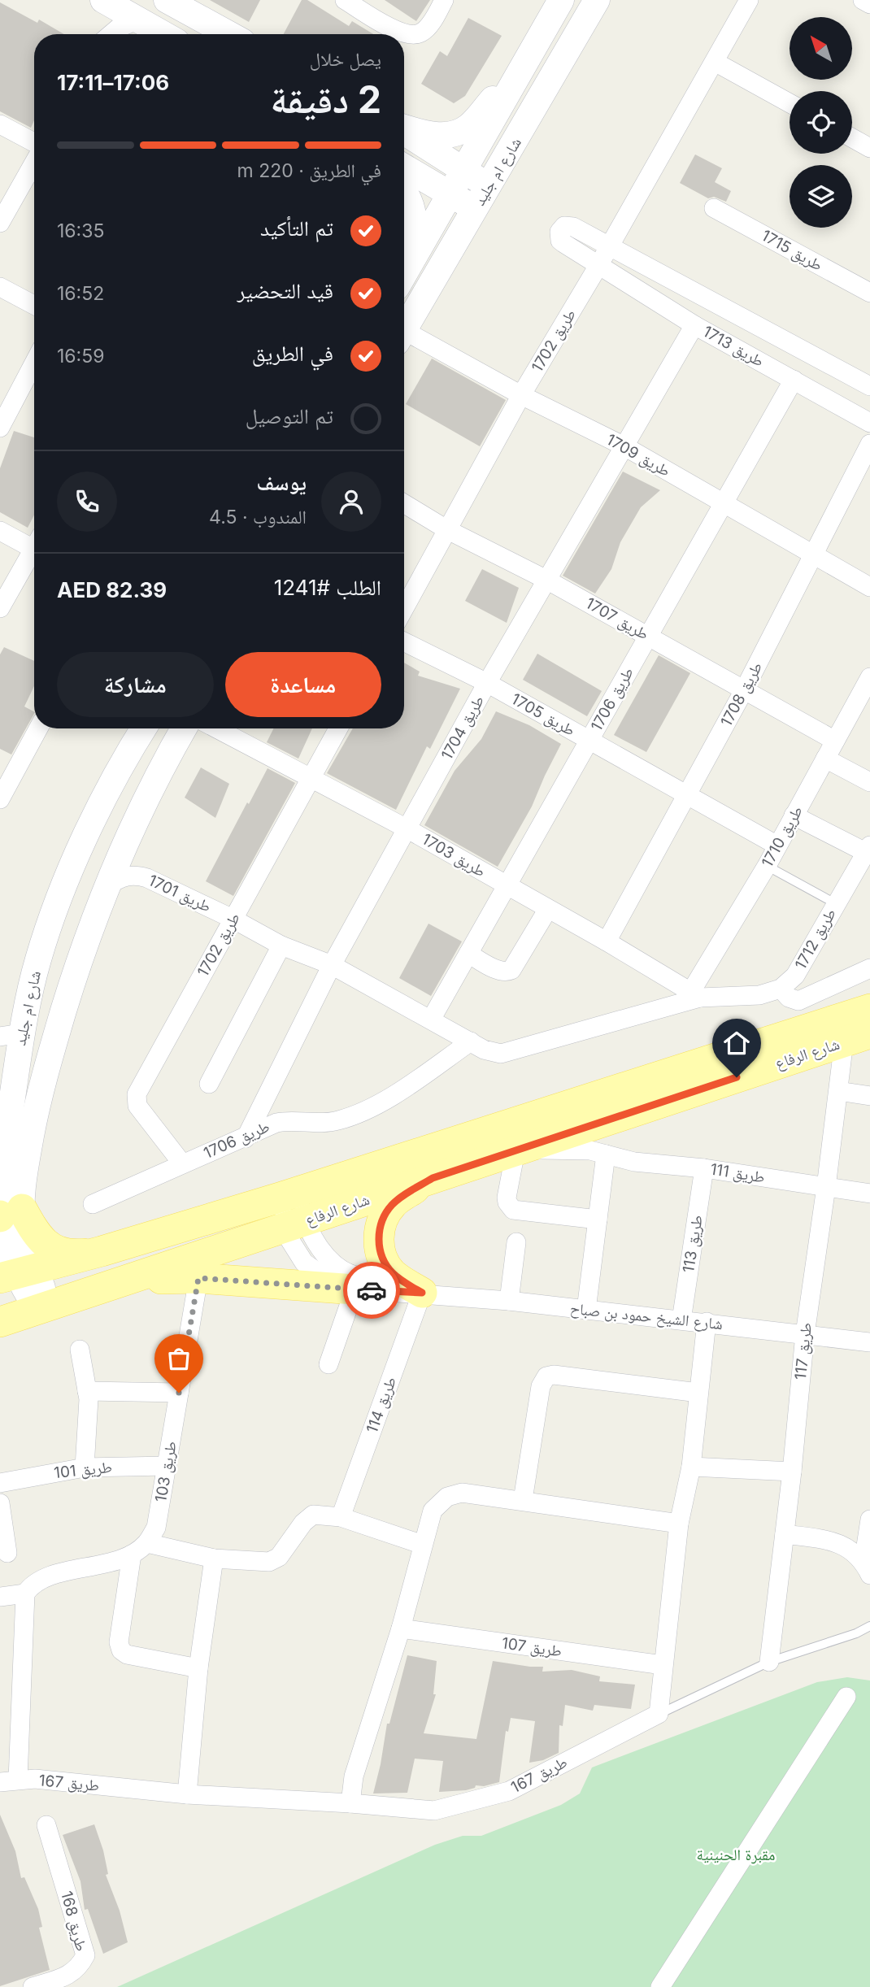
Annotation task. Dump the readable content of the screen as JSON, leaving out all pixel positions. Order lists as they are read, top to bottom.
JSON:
{
  "streets": {
    "main road": ["شارع الرفاع"],
    "street": [
      "شارع ام جليد",
      "طريق 1715",
      "طريق 1702",
      "طريق 1713",
      "طريق 1709",
      "طريق 1707",
      "طريق 1708",
      "طريق 1706",
      "طريق 1705",
      "طريق 1704",
      "طريق 1710",
      "طريق 1703",
      "طريق 1701",
      "طريق 1712",
      "طريق 111",
      "طريق 113",
      "شارع الشيخ حمود بن صباح",
      "طريق 117",
      "طريق 114",
      "طريق 101",
      "طريق 103",
      "طريق 107",
      "طريق 167",
      "طريق 168"
    ]
  },
  "crossings": [
    ["شارع ام جليد", "طريق 1701"],
    ["شارع ام جليد", "شارع الرفاع"],
    ["طريق 1702", "طريق 1713"],
    ["طريق 1702", "طريق 1709"],
    ["طريق 1702", "طريق 1707"],
    ["طريق 1702", "طريق 1706"],
    ["طريق 1702", "طريق 1703"],
    ["طريق 1702", "طريق 1701"],
    ["طريق 1713", "طريق 1706"],
    ["طريق 1713", "طريق 1704"],
    ["طريق 1709", "طريق 1708"],
    ["طريق 1709", "طريق 1706"],
    ["طريق 1709", "طريق 1704"],
    ["طريق 1707", "طريق 1708"],
    ["طريق 1707", "طريق 1706"],
    ["طريق 1707", "طريق 1704"],
    ["طريق 1707", "طريق 1710"],
    ["طريق 1708", "طريق 1705"],
    ["طريق 1708", "طريق 1703"],
    ["طريق 1706", "طريق 1705"],
    ["طريق 1706", "طريق 1704"],
    ["طريق 1706", "طريق 1703"],
    ["طريق 1706", "طريق 1701"],
    ["طريق 1705", "طريق 1704"],
    ["طريق 1705", "طريق 1710"],
    ["طريق 1704", "طريق 1703"],
    ["طريق 1704", "طريق 1701"],
    ["طريق 1710", "طريق 1703"],
    ["طريق 1710", "طريق 1701"],
    ["طريق 1703", "طريق 1701"],
    ["شارع الرفاع", "طريق 111"],
    ["شارع الرفاع", "شارع الشيخ حمود بن صباح"],
    ["شارع الرفاع", "طريق 117"],
    ["طريق 111", "طريق 113"],
    ["طريق 111", "طريق 117"],
    ["طريق 113", "شارع الشيخ حمود بن صباح"],
    ["شارع الشيخ حمود بن صباح", "طريق 117"],
    ["شارع الشيخ حمود بن صباح", "طريق 114"],
    ["طريق 101", "طريق 103"]
  ],
  "parks": ["مقبرة الحنينية"],
  "north": "top left",
  "page": {
    "heading": ["2 دقيقة", "يصل خلال", "17:06–17:11"],
    "panel": [
      "يوسف",
      "المندوب · 4.5",
      "الطلب #1241",
      "AED 82.39"
    ],
    "bar": "في الطريق · 220 m",
    "list": [
      ["تم التأكيد", "16:35"],
      ["قيد التحضير", "16:52"],
      ["في الطريق", "16:59"],
      "تم التوصيل"
    ],
    "buttons": ["مساعدة", "مشاركة"]
  }
}
